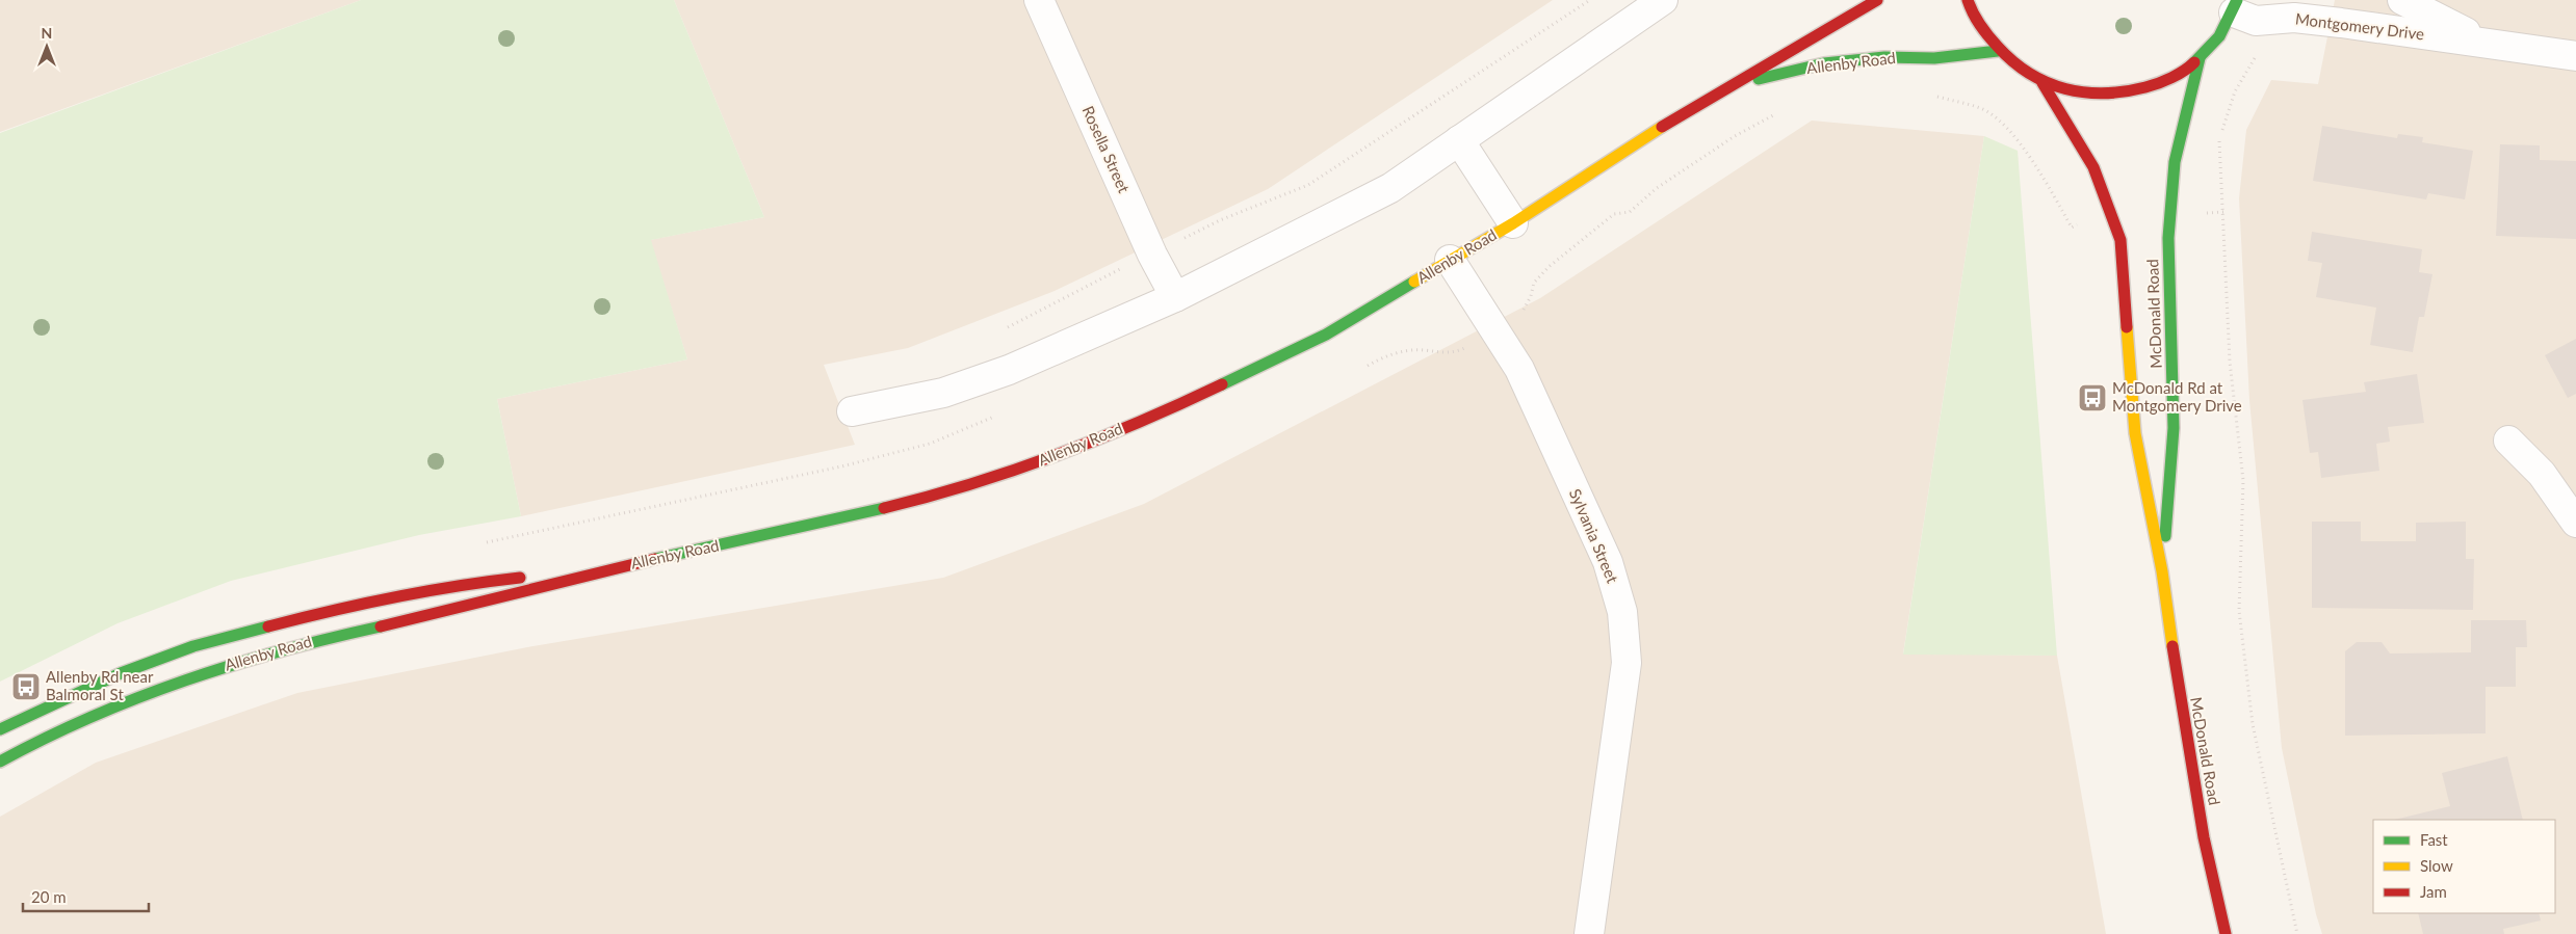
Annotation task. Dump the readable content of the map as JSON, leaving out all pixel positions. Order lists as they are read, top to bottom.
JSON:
{
  "streets": {
    "main road": ["Allenby Road", "McDonald Road"],
    "street": ["Montgomery Drive", "Rosella Street", "Sylvania Street"]
  },
  "crossings": [
    ["Allenby Road", "Sylvania Street"]
  ],
  "places": {
    "bus stop": ["McDonald Rd at Montgomery Drive", "Allenby Rd near Balmoral St"]
  },
  "legend": ["Fast", "Slow", "Jam"],
  "scale_bar": "20 m",
  "north": "top"
}
